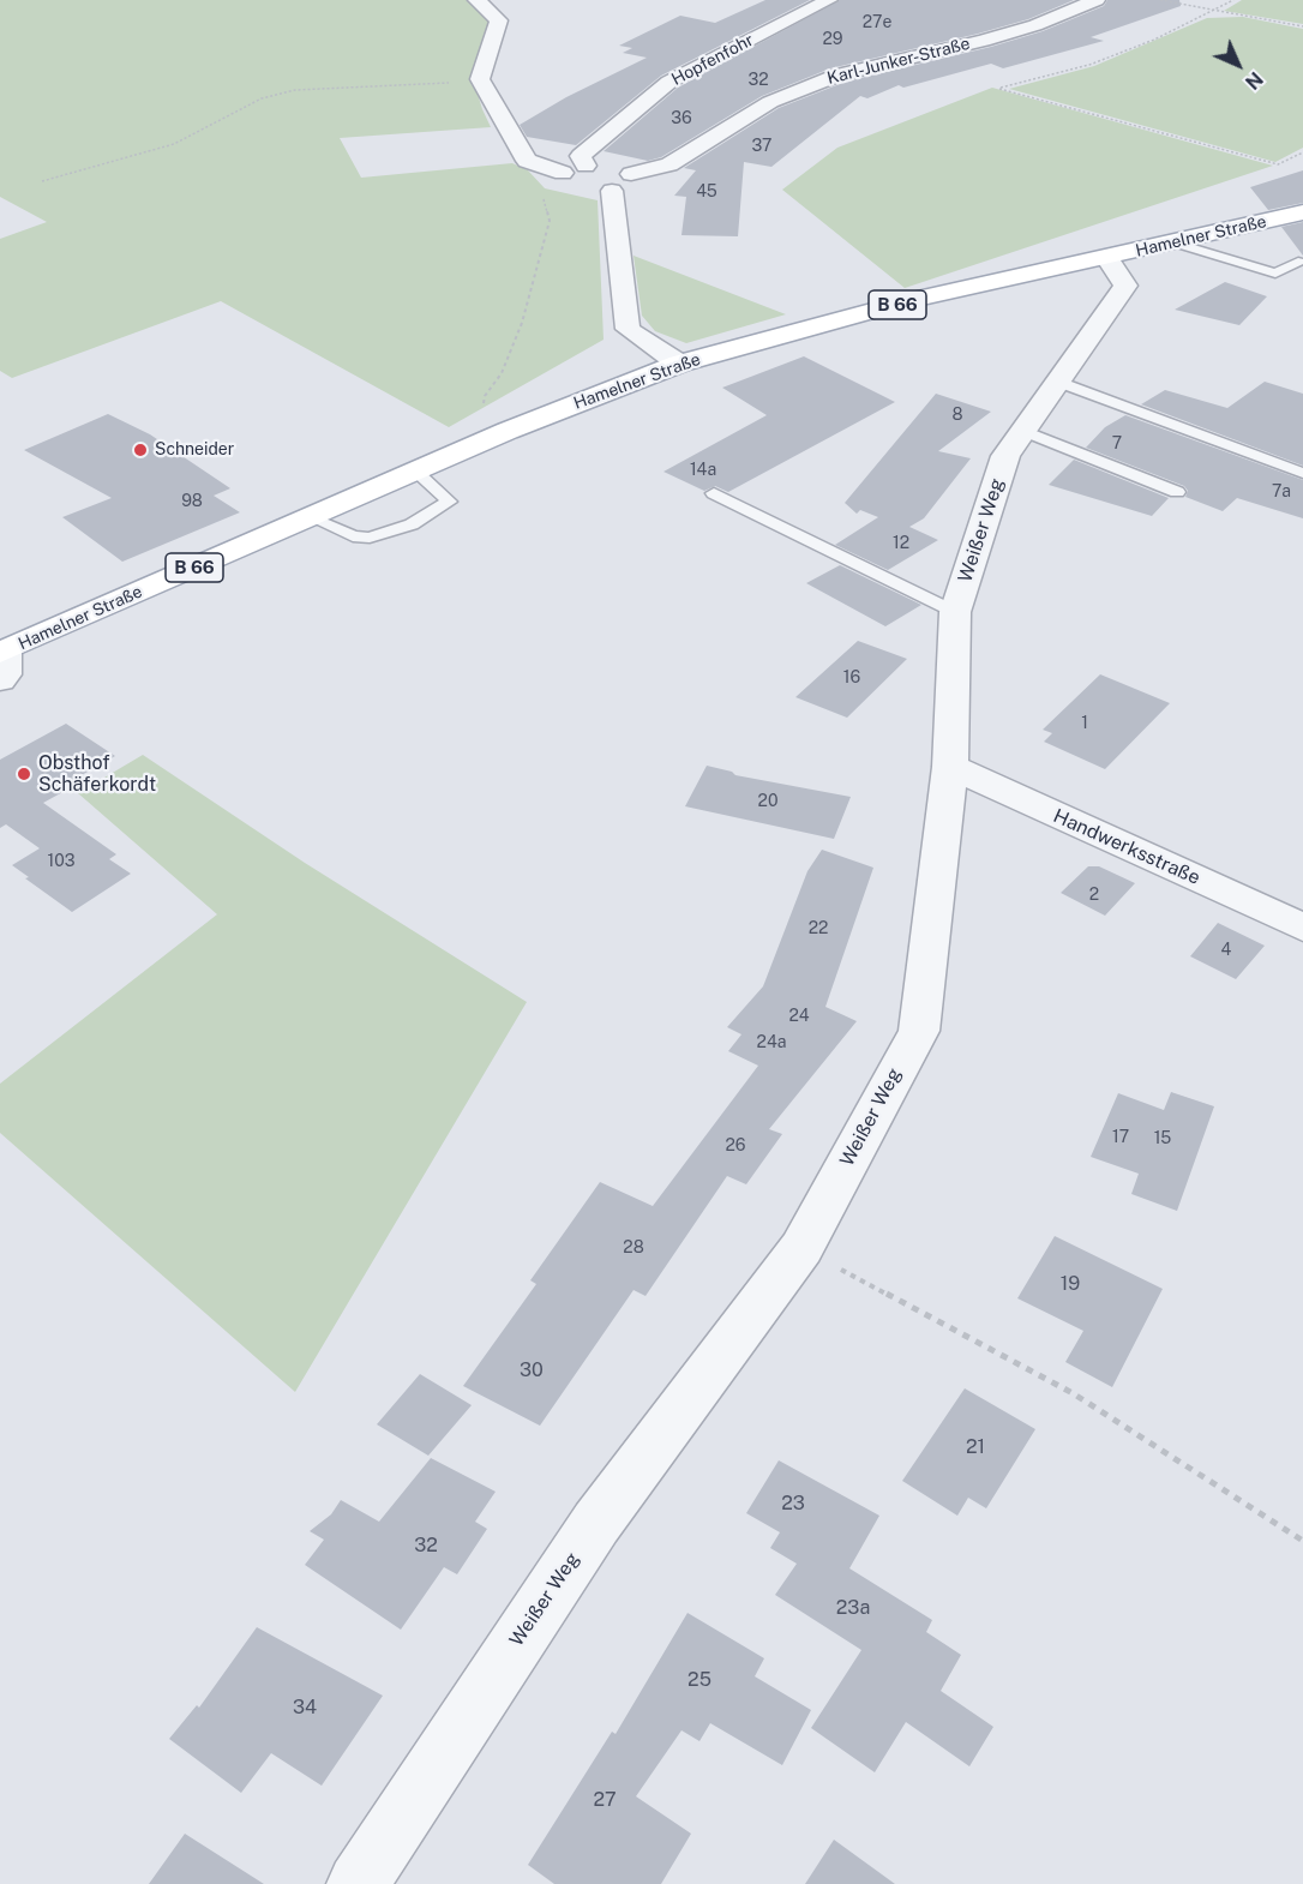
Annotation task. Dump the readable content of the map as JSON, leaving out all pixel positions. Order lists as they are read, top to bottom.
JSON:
{
  "streets": {
    "main road": ["Hamelner Straße", "B 66"],
    "street": [
      "Hopfenfohr",
      "Karl-Junker-Straße",
      "Weißer Weg",
      "Handwerksstraße"
    ]
  },
  "crossings": [
    ["Hopfenfohr", "Karl-Junker-Straße"],
    ["Hamelner Straße", "Weißer Weg"],
    ["Weißer Weg", "Handwerksstraße"]
  ],
  "places": ["Schneider", "Obsthof Schäferkordt"],
  "house_numbers": [
    "27e",
    "29",
    "32",
    "36",
    "37",
    "45",
    "8",
    "7",
    "14a",
    "7a",
    "98",
    "12",
    "16",
    "1",
    "20",
    "103",
    "2",
    "22",
    "4",
    "24",
    "24a",
    "17",
    "15",
    "26",
    "28",
    "19",
    "30",
    "21",
    "23",
    "32",
    "23a",
    "25",
    "34",
    "27"
  ],
  "north": "bottom right"
}
